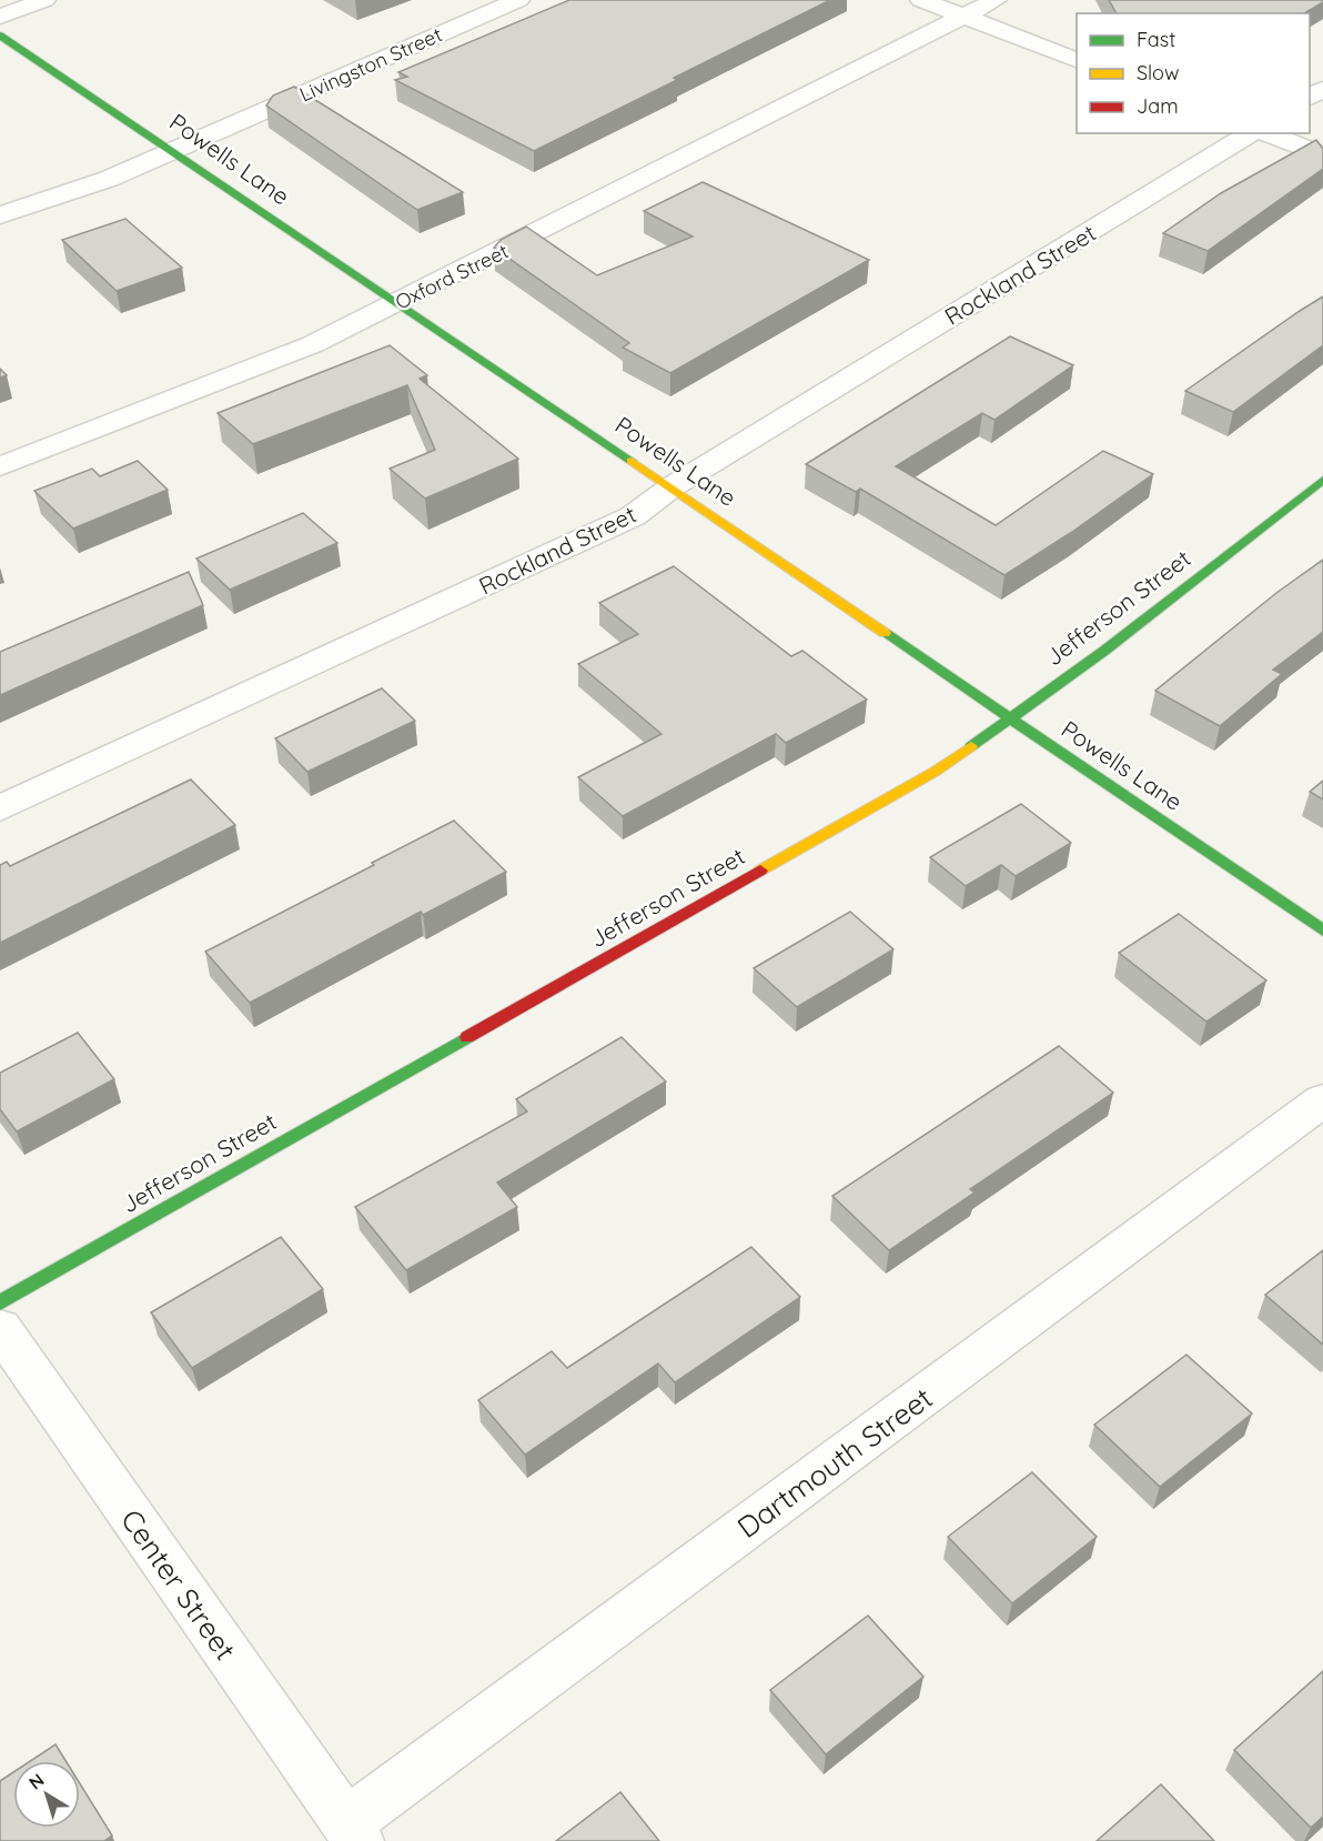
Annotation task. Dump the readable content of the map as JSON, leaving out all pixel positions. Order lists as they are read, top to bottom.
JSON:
{
  "streets": {
    "street": [
      "Livingston Street",
      "Powells Lane",
      "Rockland Street",
      "Oxford Street",
      "Jefferson Street",
      "Dartmouth Street",
      "Center Street"
    ]
  },
  "crossings": [
    ["Livingston Street", "Powells Lane"],
    ["Powells Lane", "Rockland Street"],
    ["Powells Lane", "Oxford Street"],
    ["Powells Lane", "Jefferson Street"],
    ["Dartmouth Street", "Center Street"]
  ],
  "legend": ["Fast", "Slow", "Jam"],
  "north": "top left"
}
